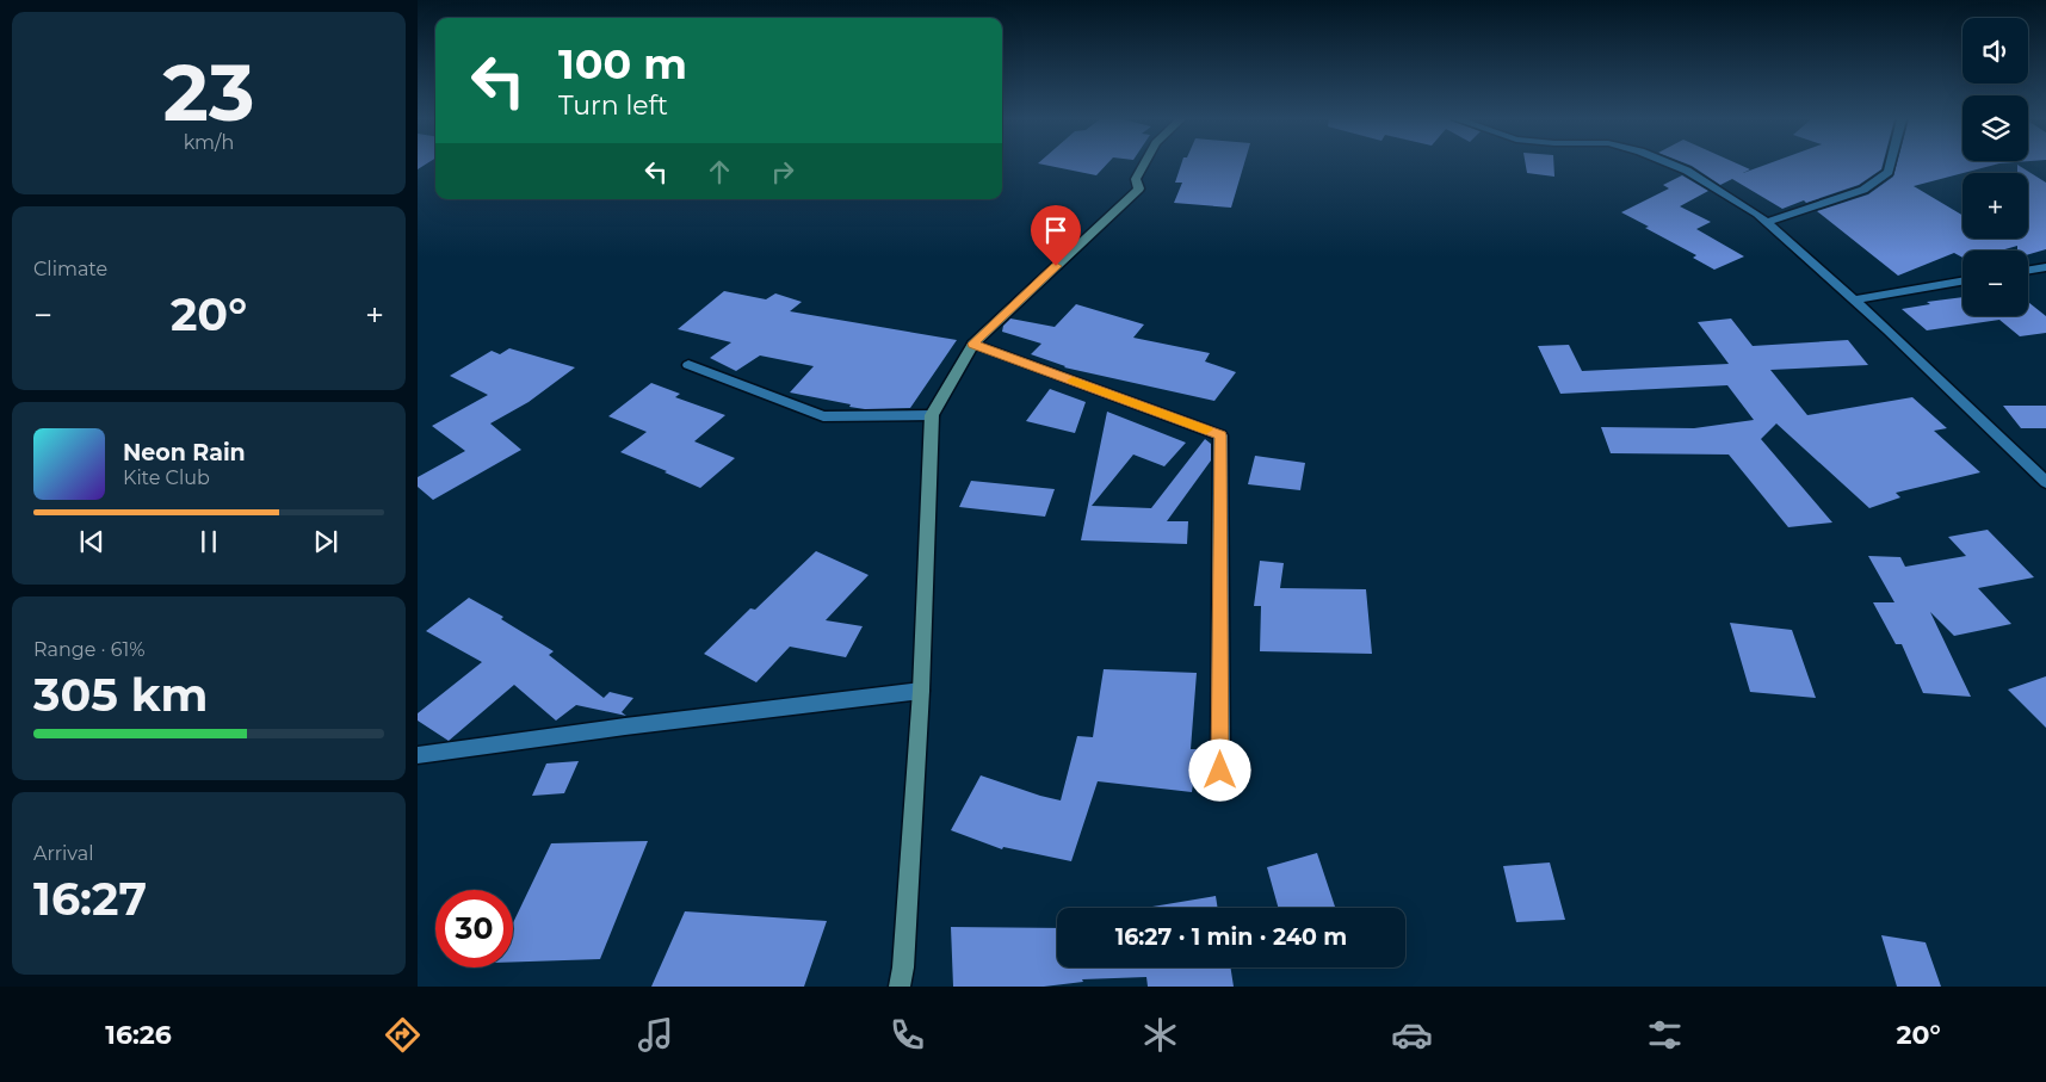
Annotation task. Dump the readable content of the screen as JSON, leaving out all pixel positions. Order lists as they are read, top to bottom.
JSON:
{
  "page": {
    "tile": [
      ["23", "km/h"],
      "Climate",
      ["Range · 61%", "305 km"],
      ["Arrival", "16:27"]
    ],
    "map_buttons": ["+", "−"],
    "turn": ["100 m", "Turn left"],
    "heat": ["−", "20°", "+"],
    "song": ["Neon Rain", "Kite Club"],
    "limit": "30",
    "trip": "16:27 · 1 min · 240 m",
    "tabs": ["16:26", "20°"]
  }
}
